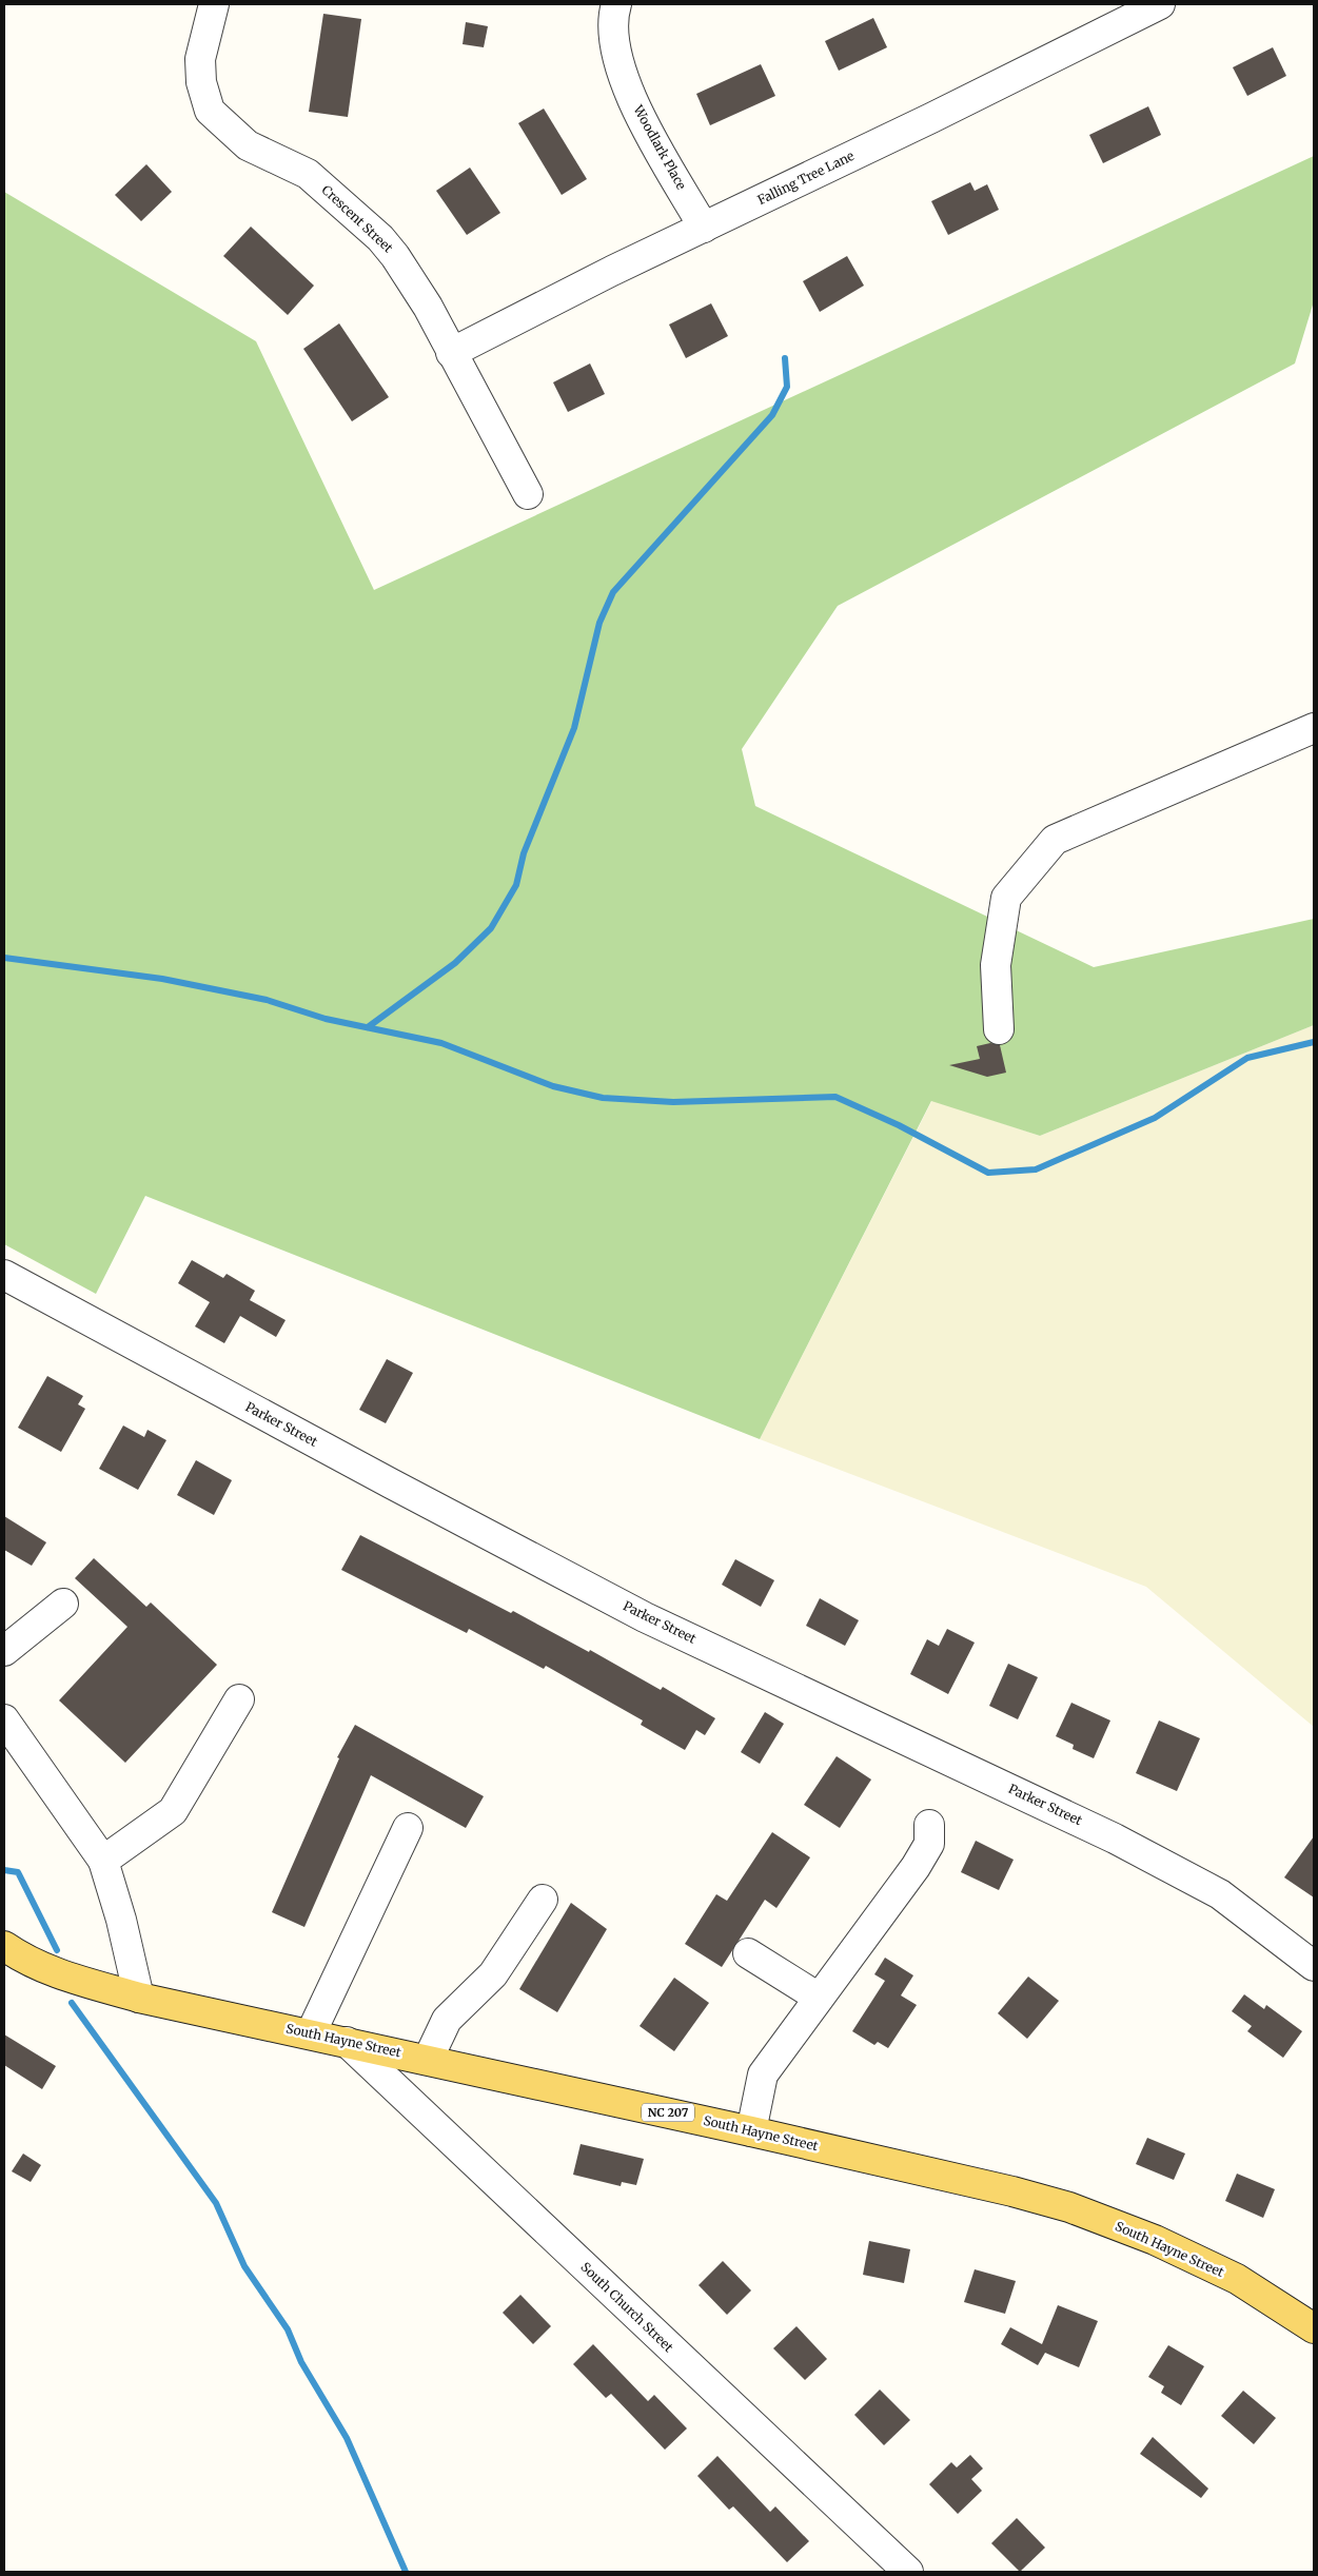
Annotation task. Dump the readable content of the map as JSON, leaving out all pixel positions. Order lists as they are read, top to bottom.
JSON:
{
  "streets": {
    "main road": ["South Hayne Street", "NC 207"],
    "street": [
      "Woodlark Place",
      "Falling Tree Lane",
      "Crescent Street",
      "Parker Street",
      "South Church Street"
    ]
  },
  "crossings": [
    ["Woodlark Place", "Falling Tree Lane"],
    ["Falling Tree Lane", "Crescent Street"],
    ["South Hayne Street", "South Church Street"]
  ]
}
